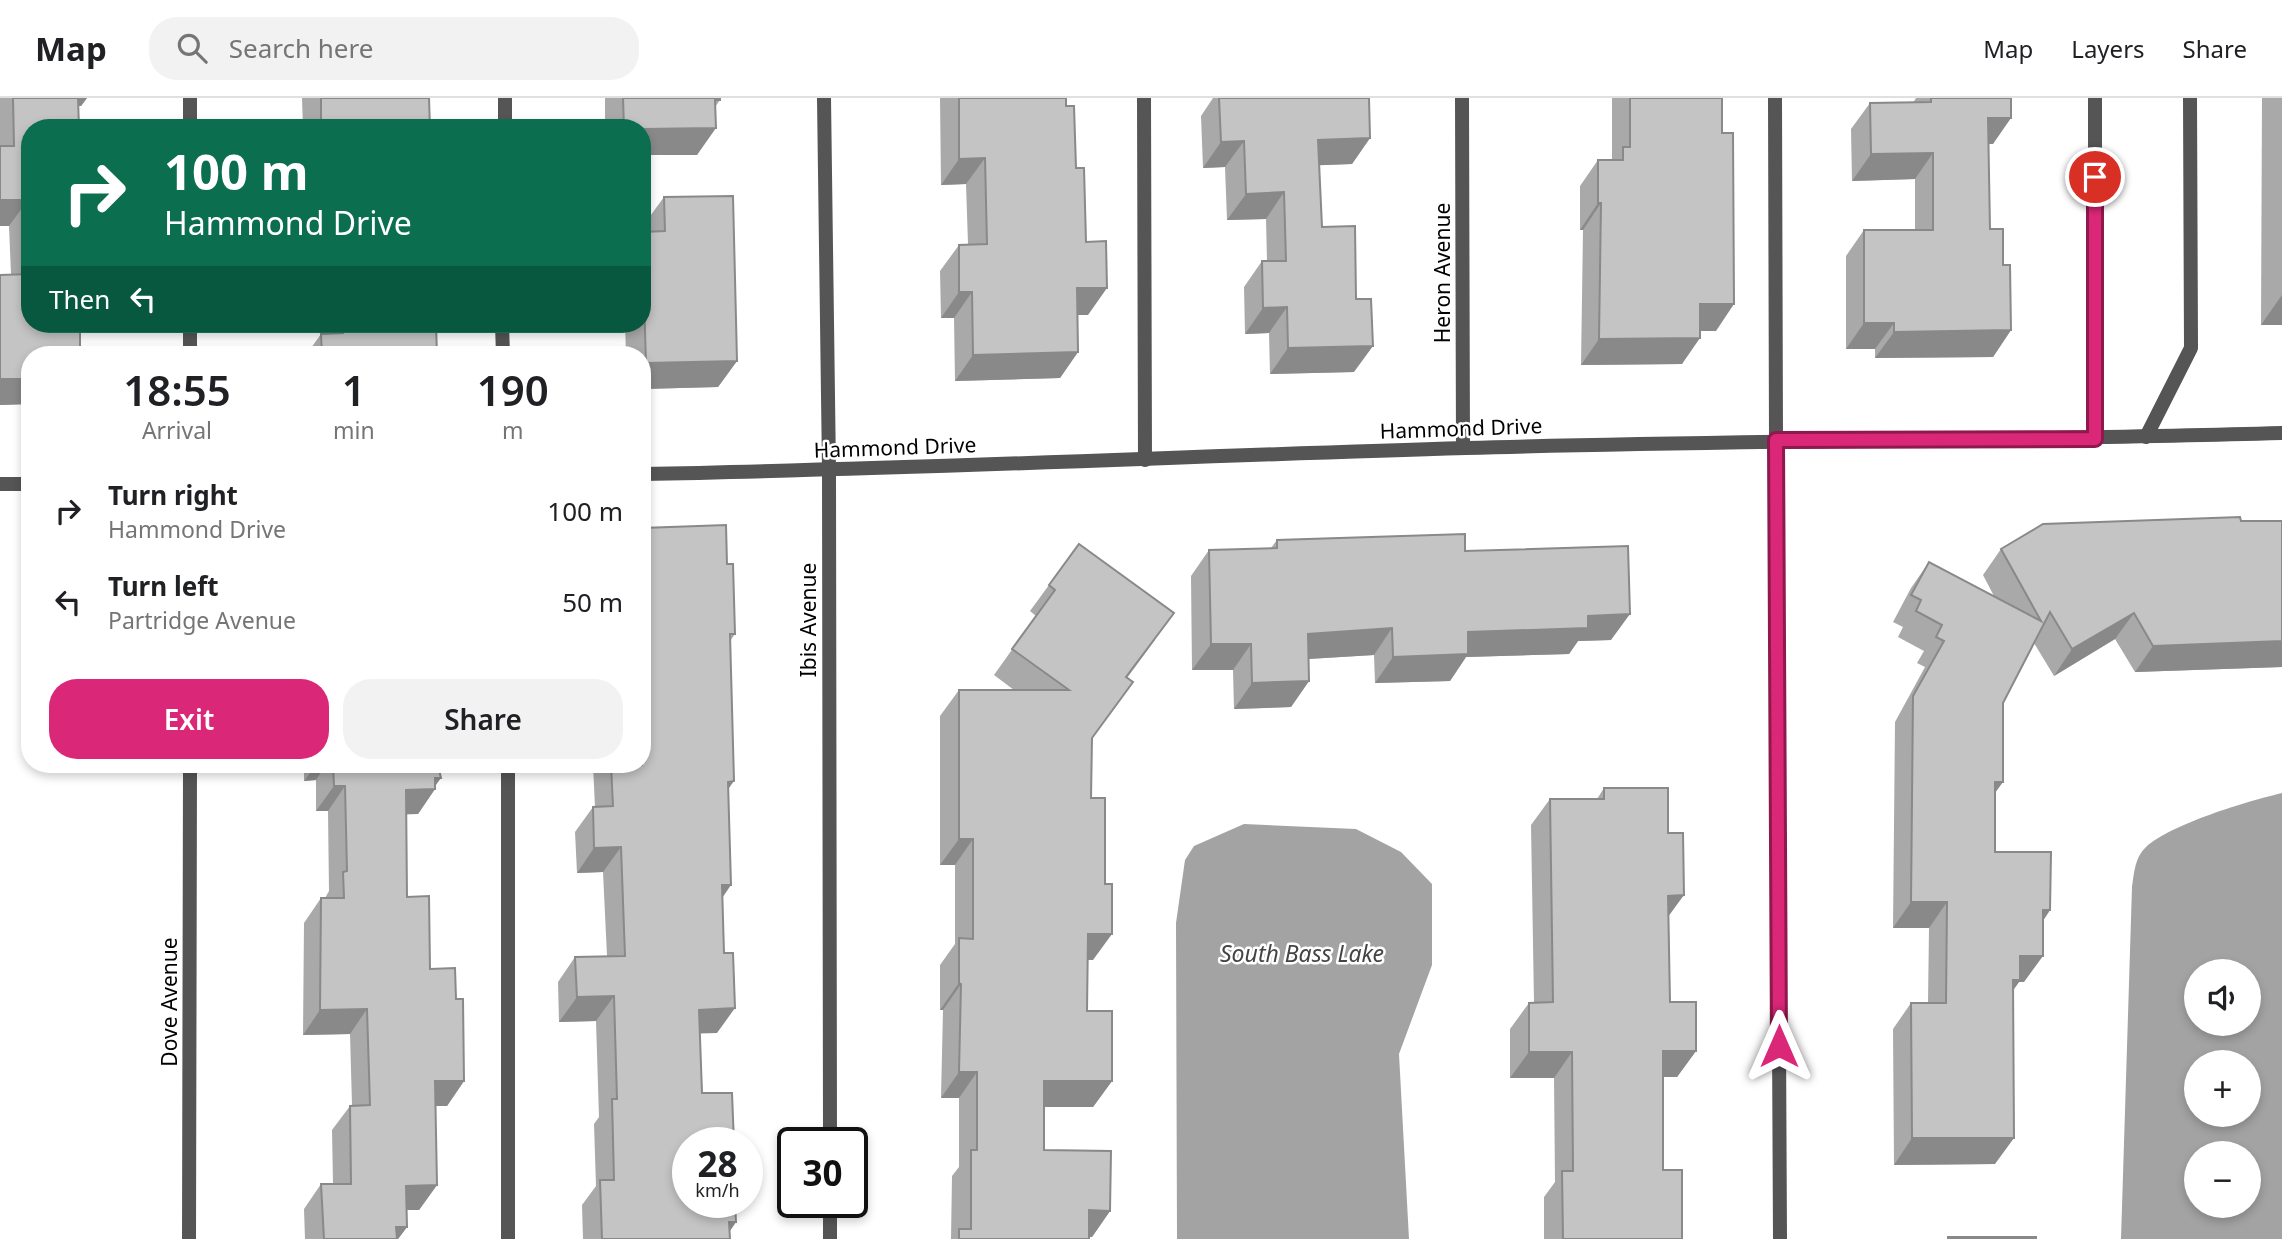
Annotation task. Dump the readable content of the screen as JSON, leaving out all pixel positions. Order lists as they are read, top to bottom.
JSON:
{
  "streets": {
    "street": [
      "Heron Avenue",
      "Hammond Drive",
      "Ibis Avenue",
      "Dove Avenue"
    ]
  },
  "crossings": [
    ["Heron Avenue", "Hammond Drive"],
    ["Hammond Drive", "Ibis Avenue"]
  ],
  "water": ["South Bass Lake"],
  "page": {
    "header": "Map",
    "search": "Search here",
    "nav": ["Map", "Layers", "Share"],
    "turn": ["100 m", "Hammond Drive"],
    "then": "Then",
    "eta": [
      "18:55",
      "Arrival",
      "1",
      "min",
      "190",
      "m"
    ],
    "list": [
      {
        "name": "Turn right",
        "note": "Hammond Drive",
        "value": "100 m"
      },
      {
        "name": "Turn left",
        "note": "Partridge Avenue",
        "value": "50 m"
      }
    ],
    "buttons": ["Exit", "Share"],
    "map_buttons": ["+", "−"],
    "speed": "28 km/h",
    "limit": "30"
  }
}
